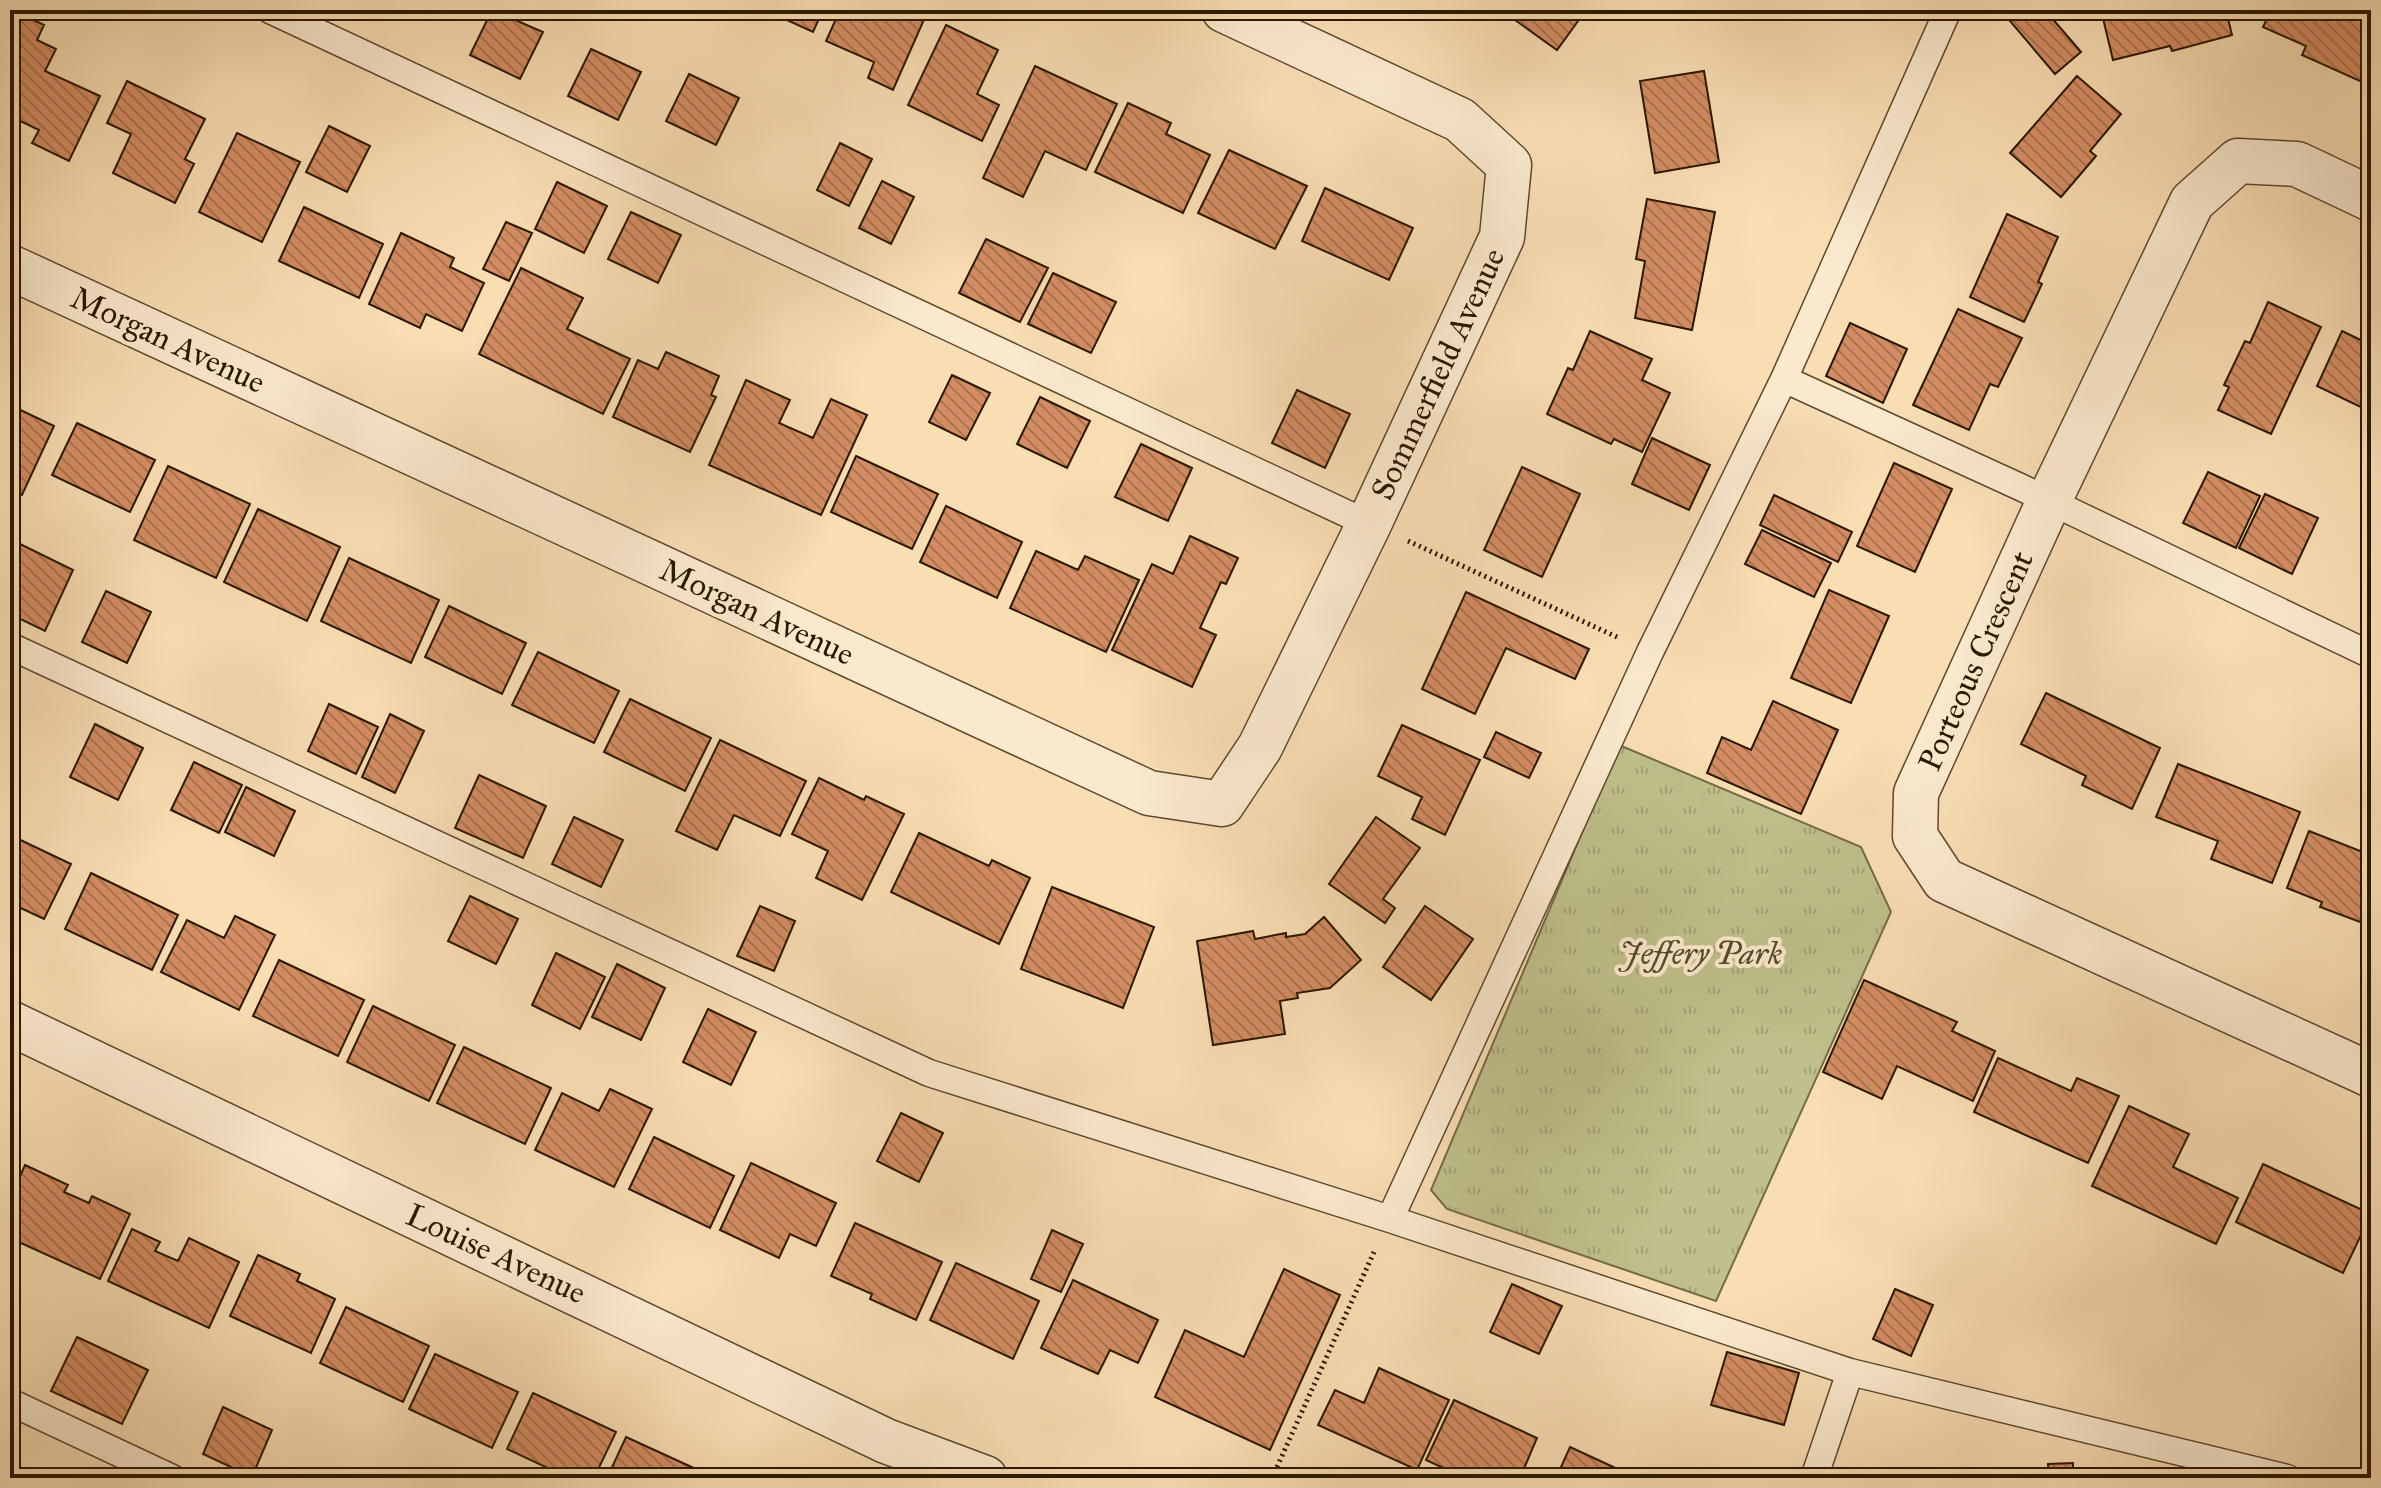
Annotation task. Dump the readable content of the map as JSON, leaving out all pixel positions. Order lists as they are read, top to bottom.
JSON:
{
  "streets": {
    "street": [
      "Morgan Avenue",
      "Sommerfield Avenue",
      "Porteous Crescent",
      "Louise Avenue"
    ]
  },
  "crossings": [
    ["Morgan Avenue", "Sommerfield Avenue"]
  ],
  "parks": ["Jeffery Park"]
}
